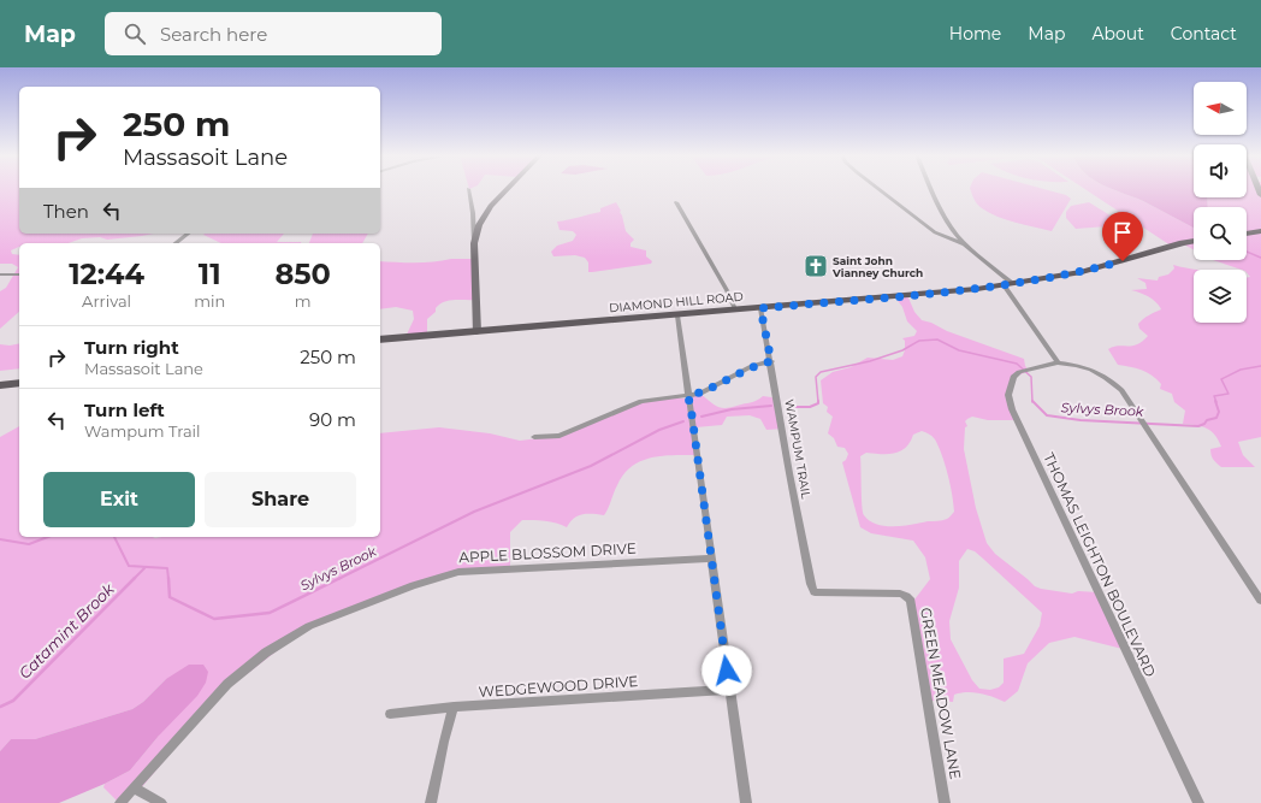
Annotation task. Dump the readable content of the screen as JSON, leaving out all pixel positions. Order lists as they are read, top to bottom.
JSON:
{
  "streets": {
    "main road": ["DIAMOND HILL ROAD"],
    "street": [
      "WAMPUM TRAIL",
      "APPLE BLOSSOM DRIVE",
      "THOMAS LEIGHTON BOULEVARD",
      "WEDGEWOOD DRIVE",
      "GREEN MEADOW LANE"
    ]
  },
  "crossings": [
    ["DIAMOND HILL ROAD", "WAMPUM TRAIL"],
    ["WAMPUM TRAIL", "GREEN MEADOW LANE"]
  ],
  "water": ["Sylvys Brook", "Catamint Brook"],
  "places": {
    "church": ["Saint John Vianney Church"]
  },
  "north": "left",
  "page": {
    "header": "Map",
    "search": "Search here",
    "nav": [
      "Home",
      "Map",
      "About",
      "Contact"
    ],
    "turn": ["250 m", "Massasoit Lane"],
    "then": "Then",
    "eta": [
      "12:44",
      "Arrival",
      "11",
      "min",
      "850",
      "m"
    ],
    "list": [
      {
        "name": "Turn right",
        "note": "Massasoit Lane",
        "value": "250 m"
      },
      {
        "name": "Turn left",
        "note": "Wampum Trail",
        "value": "90 m"
      }
    ],
    "buttons": ["Exit", "Share"]
  }
}
